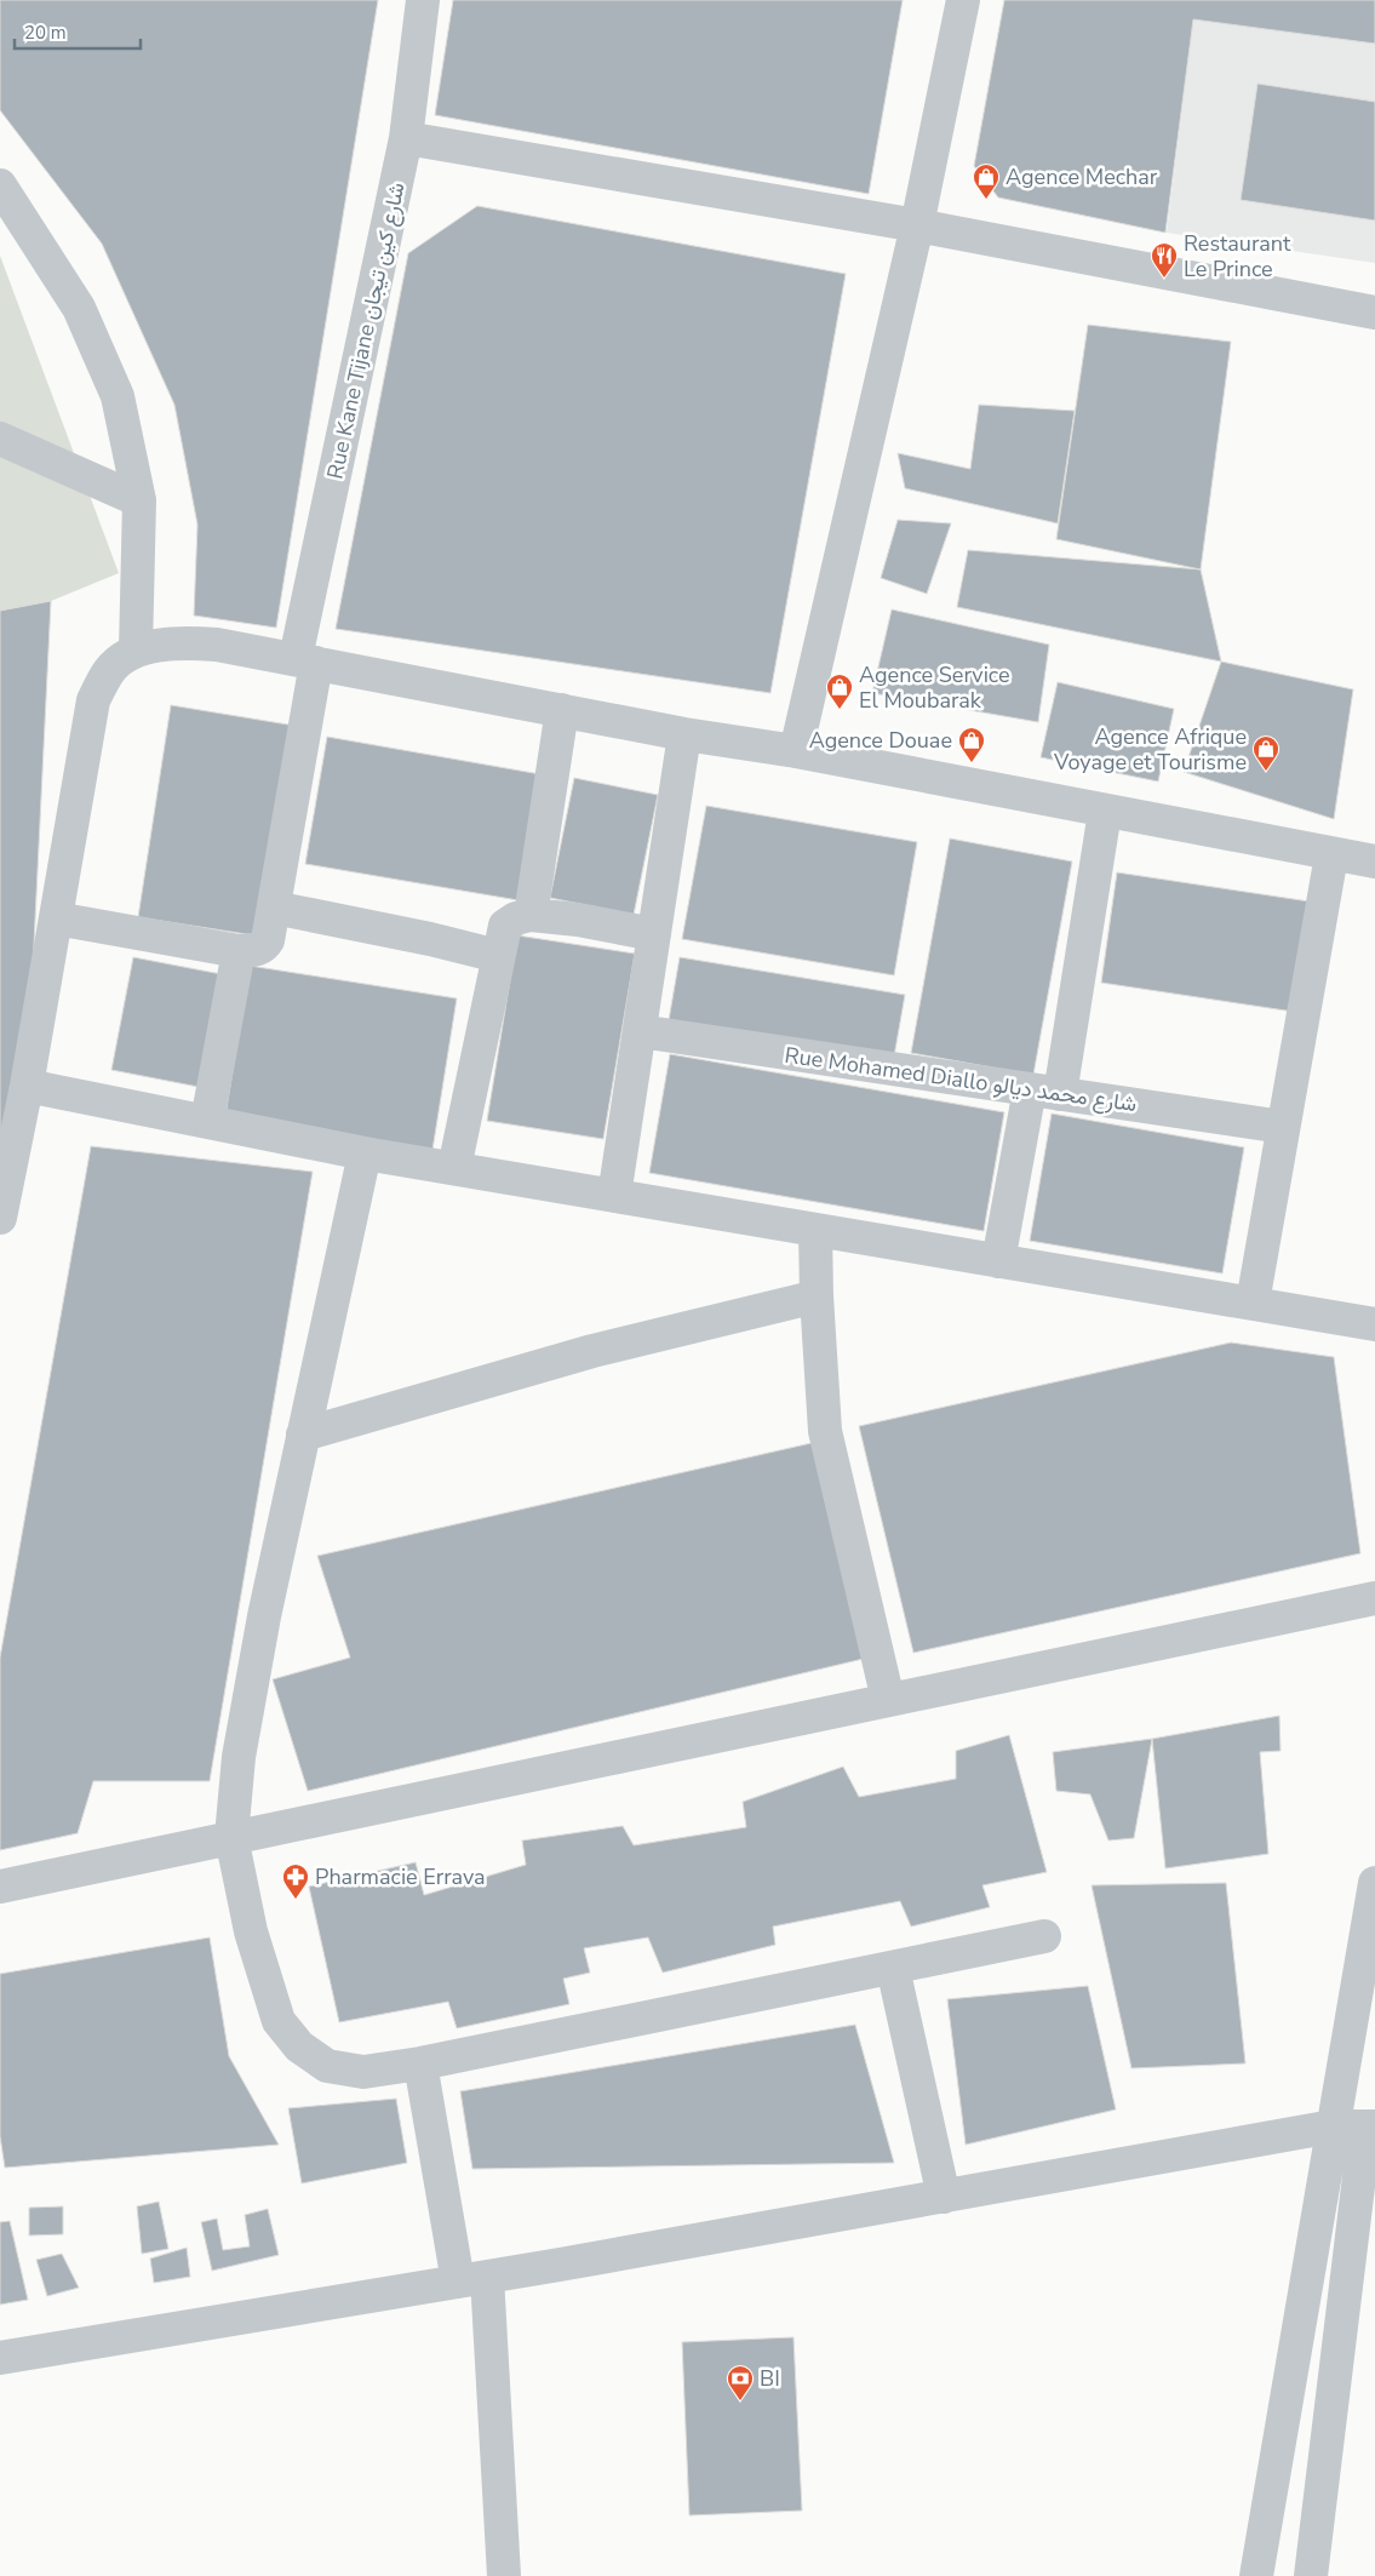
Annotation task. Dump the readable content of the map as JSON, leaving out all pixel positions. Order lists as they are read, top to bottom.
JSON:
{
  "streets": {
    "street": ["Rue Kane Tijane شارع كين تيجان", "Rue Mohamed Diallo شارع محمد ديالو"]
  },
  "places": {
    "shop": [
      "Agence Mechar",
      "Agence Service El Moubarak",
      "Agence Douae",
      "Agence Afrique Voyage et Tourisme"
    ],
    "restaurant": ["Restaurant Le Prince"],
    "pharmacy": ["Pharmacie Errava"],
    "bank": ["BI"]
  },
  "scale_bar": "20 m"
}
